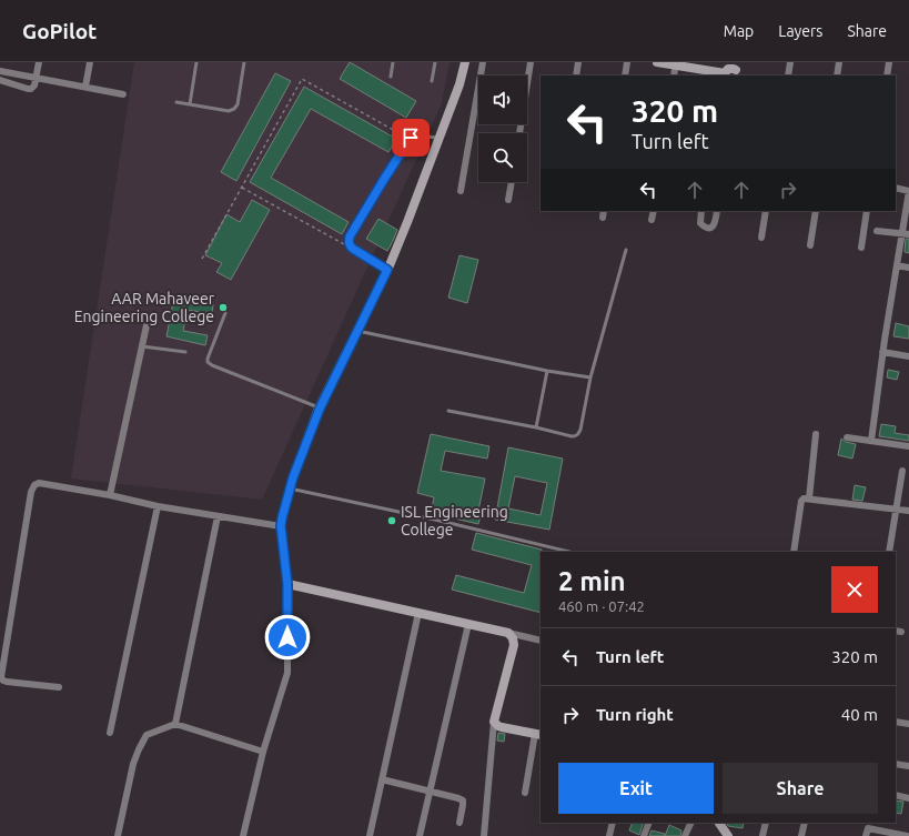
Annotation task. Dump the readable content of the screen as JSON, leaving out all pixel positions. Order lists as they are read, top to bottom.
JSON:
{
  "places": ["AAR Mahaveer Engineering College", "ISL Engineering College"],
  "page": {
    "header": "GoPilot",
    "nav": ["Map", "Layers", "Share"],
    "turn": ["320 m", "Turn left"],
    "heading": ["2 min", "460 m · 07:42"],
    "list": [
      {
        "name": "Turn left",
        "value": "320 m"
      },
      {
        "name": "Turn right",
        "value": "40 m"
      }
    ],
    "buttons": ["Exit", "Share"]
  }
}
